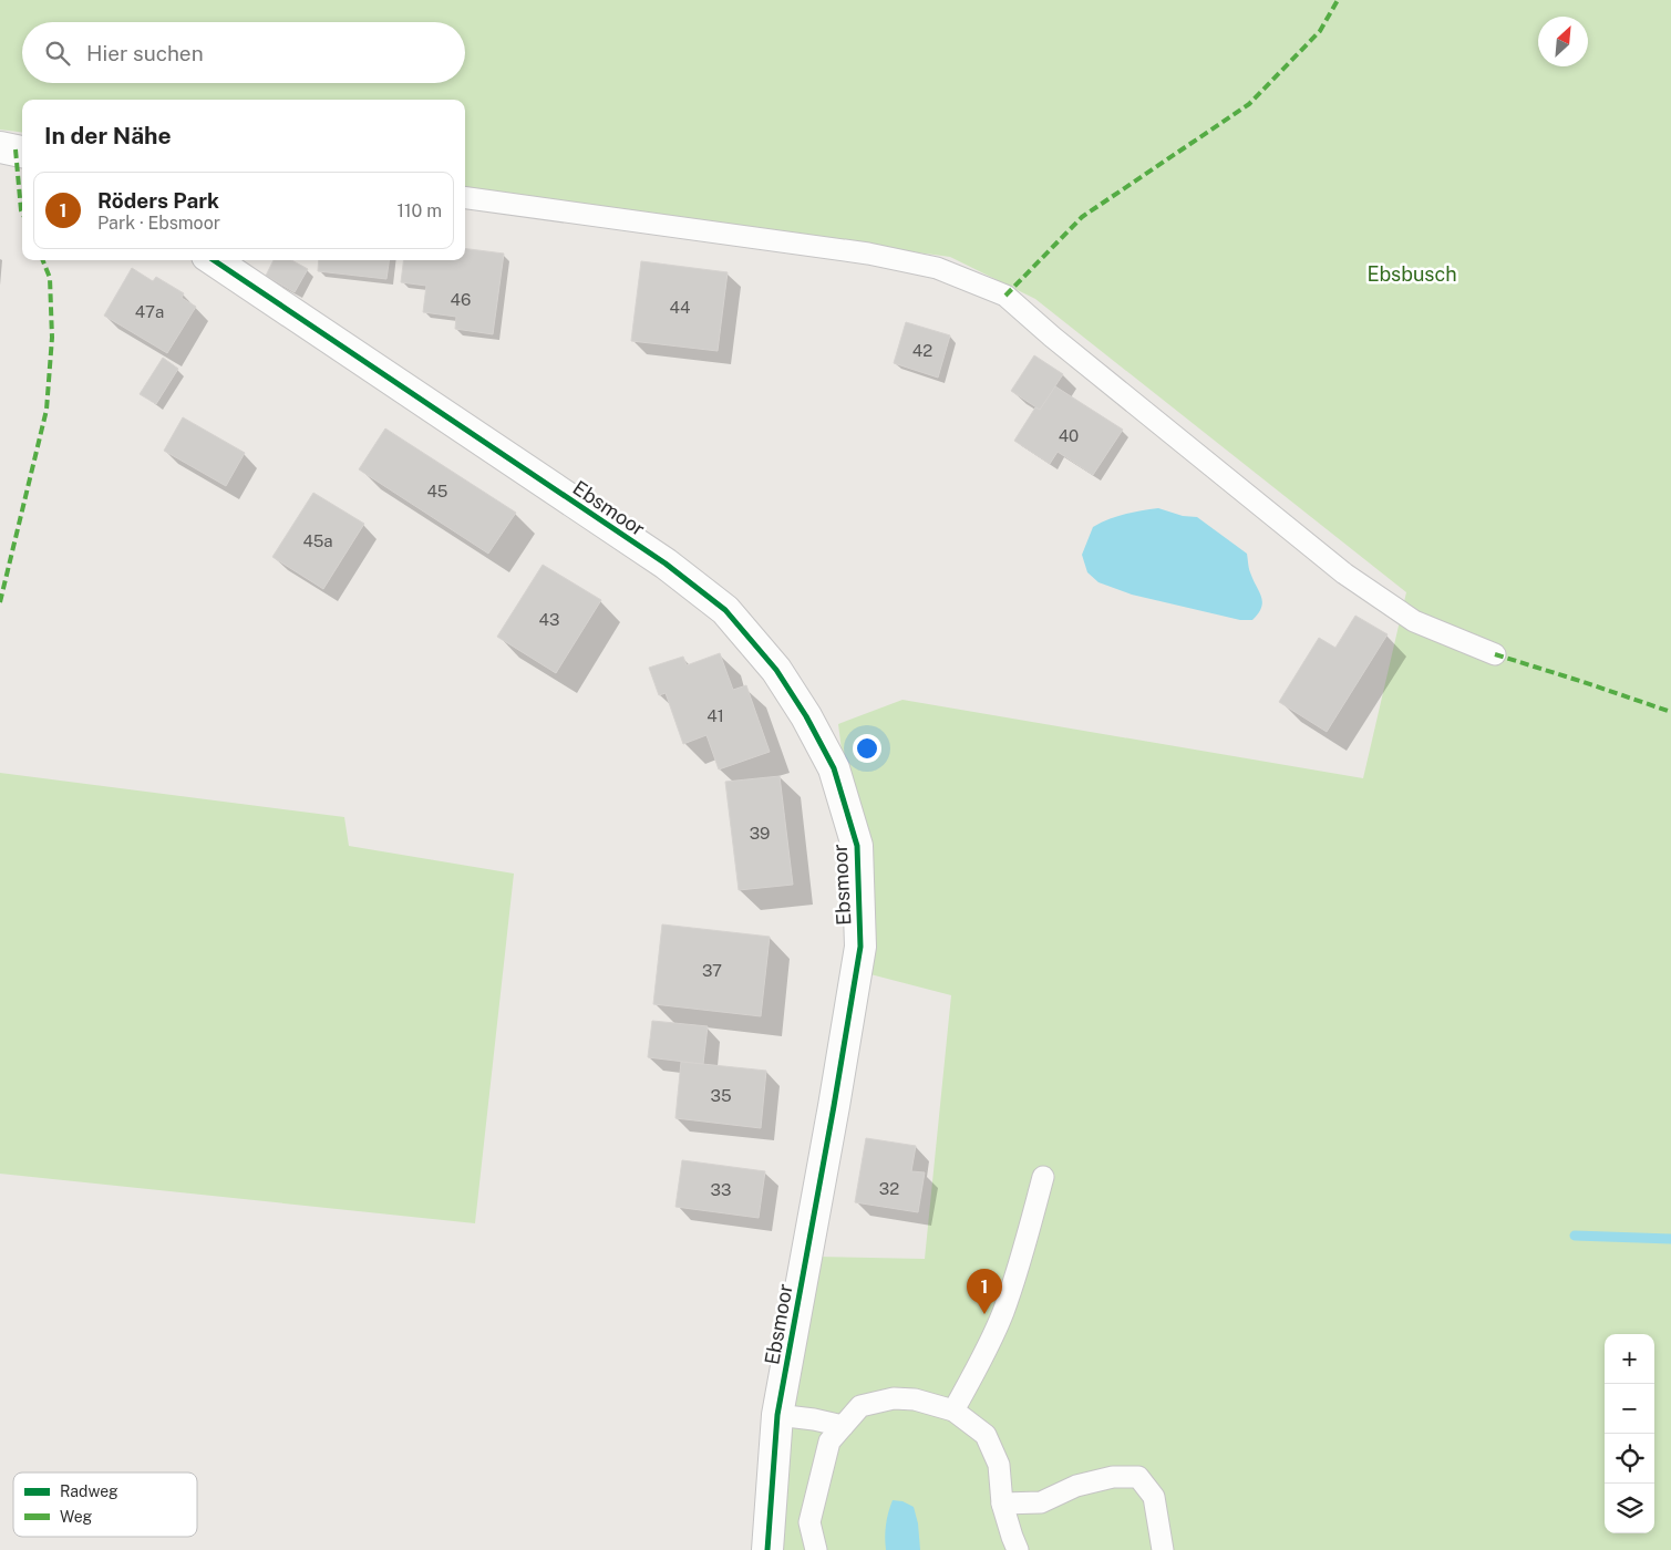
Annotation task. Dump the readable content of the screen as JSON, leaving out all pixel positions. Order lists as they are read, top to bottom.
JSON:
{
  "streets": {
    "street": ["Ebsmoor"]
  },
  "parks": ["Ebsbusch"],
  "house_numbers": [
    "46",
    "44",
    "47a",
    "42",
    "40",
    "45",
    "45a",
    "43",
    "41",
    "39",
    "37",
    "35",
    "32",
    "33"
  ],
  "legend": ["Radweg", "Weg"],
  "north": "top right",
  "page": {
    "search": "Hier suchen",
    "heading": "In der Nähe",
    "list": [
      {
        "mark": "1",
        "name": "Röders Park",
        "note": "Park · Ebsmoor",
        "value": "110 m"
      }
    ],
    "pins": "1",
    "map_buttons": ["+", "−"]
  }
}
